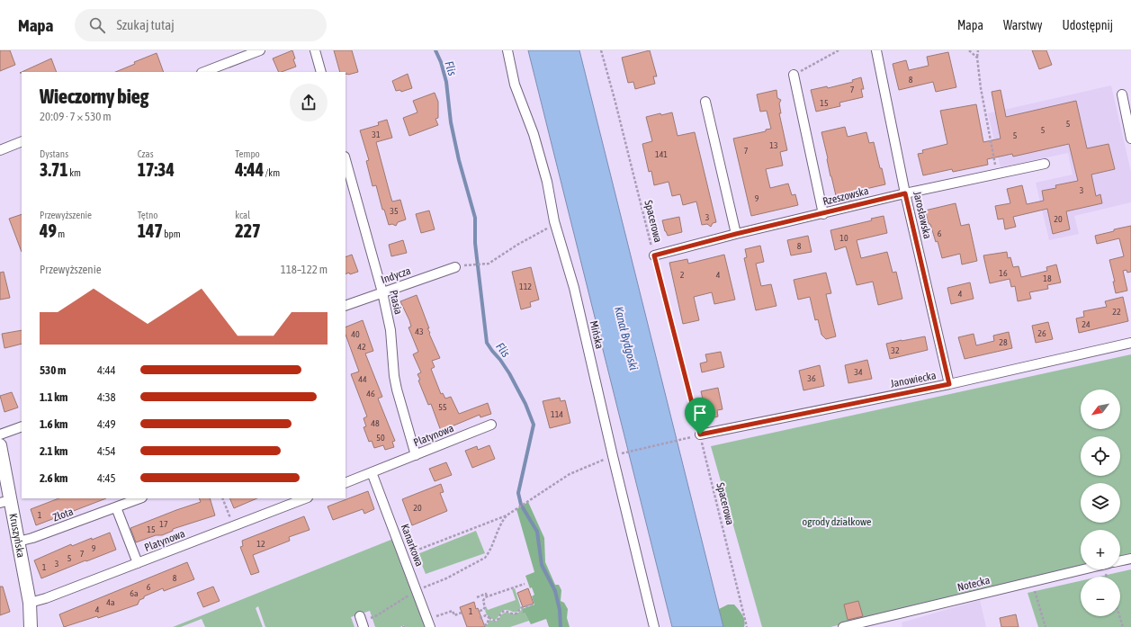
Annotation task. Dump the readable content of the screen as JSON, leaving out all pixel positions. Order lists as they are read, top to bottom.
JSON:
{
  "streets": {
    "street": [
      "Rzeszowska",
      "Jarosławska",
      "Indycza",
      "Ptasia",
      "Mińska",
      "Janowiecka",
      "Platynowa",
      "Złota",
      "Kruszyńska",
      "Kanarkowa",
      "Notecka"
    ],
    "path": ["Spacerowa"]
  },
  "crossings": [
    ["Rzeszowska", "Jarosławska"],
    ["Rzeszowska", "Spacerowa"],
    ["Jarosławska", "Janowiecka"],
    ["Spacerowa", "Janowiecka"],
    ["Indycza", "Ptasia"],
    ["Ptasia", "Platynowa"],
    ["Platynowa", "Kruszyńska"],
    ["Platynowa", "Kanarkowa"],
    ["Złota", "Kruszyńska"]
  ],
  "water": ["Flis", "Kanał Bydgoski"],
  "parks": ["ogrody działkowe"],
  "house_numbers": [
    "8",
    "7",
    "15",
    "5",
    "5",
    "31",
    "5",
    "13",
    "7",
    "141",
    "3",
    "9",
    "35",
    "3",
    "20",
    "6",
    "10",
    "8",
    "16",
    "2",
    "4",
    "18",
    "112",
    "4",
    "22",
    "24",
    "43",
    "26",
    "40",
    "28",
    "42",
    "32",
    "34",
    "36",
    "44",
    "46",
    "55",
    "114",
    "48",
    "50",
    "20",
    "1",
    "17",
    "15",
    "12",
    "9",
    "7",
    "5",
    "3",
    "1",
    "8",
    "6",
    "6a",
    "4a",
    "4",
    "1"
  ],
  "north": "bottom left",
  "page": {
    "header": "Mapa",
    "search": "Szukaj tutaj",
    "nav": ["Mapa", "Warstwy", "Udostępnij"],
    "heading": ["Wieczorny bieg", "20:09 · 7 × 530 m"],
    "stats": [
      ["Dystans", "3.71 km"],
      ["Czas", "17:34"],
      ["Tempo", "4:44 /km"],
      ["Przewyższenie", "49 m"],
      ["Tętno", "147 bpm"],
      ["kcal", "227"]
    ],
    "chart": ["Przewyższenie", "118–122 m"],
    "list": [
      {
        "name": "530 m",
        "note": "4:44"
      },
      {
        "name": "1.1 km",
        "note": "4:38"
      },
      {
        "name": "1.6 km",
        "note": "4:49"
      },
      {
        "name": "2.1 km",
        "note": "4:54"
      },
      {
        "name": "2.6 km",
        "note": "4:45"
      }
    ],
    "map_buttons": ["+", "−"]
  }
}
